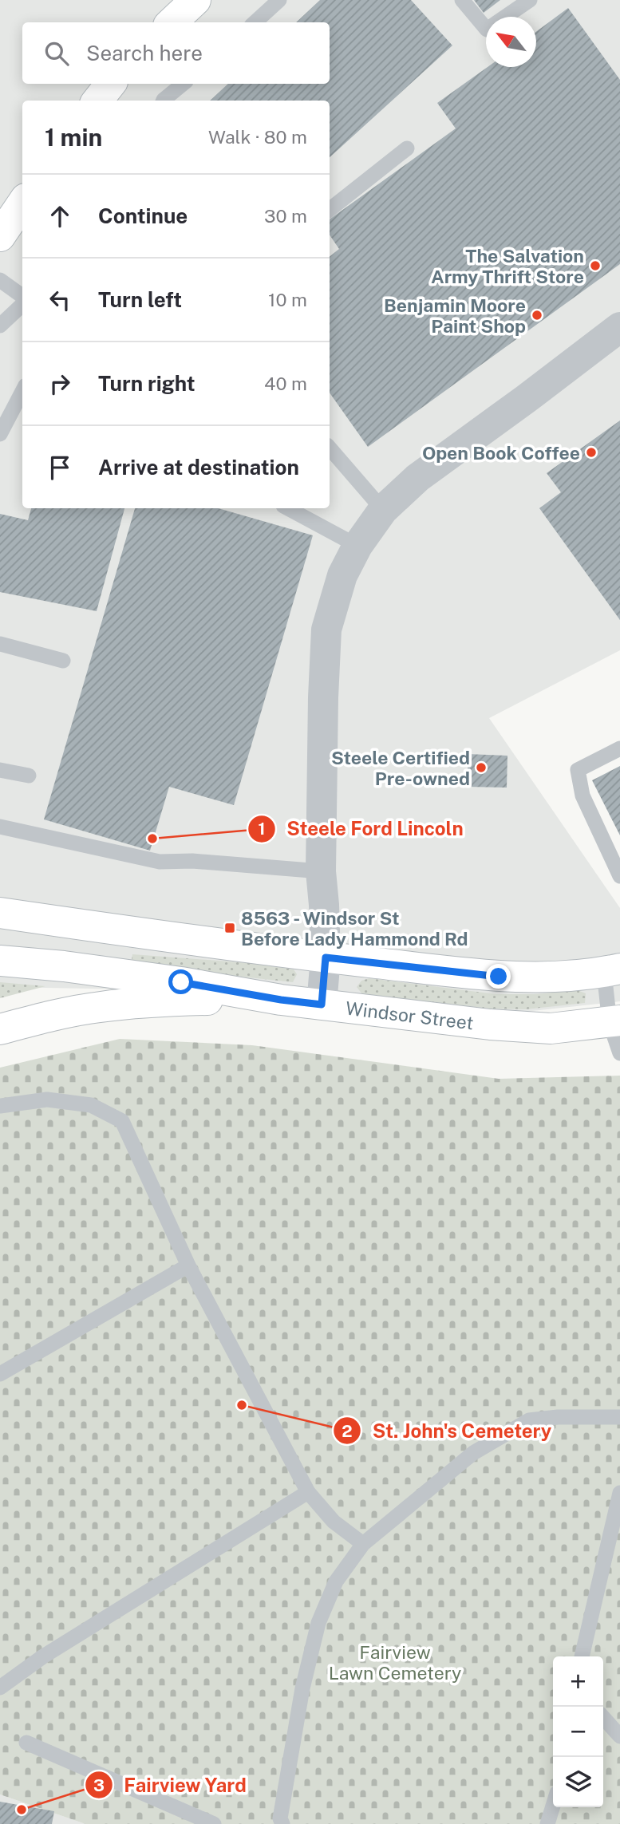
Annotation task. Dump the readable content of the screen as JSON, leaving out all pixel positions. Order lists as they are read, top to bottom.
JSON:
{
  "streets": {
    "main road": ["Windsor Street"]
  },
  "parks": ["Fairview Lawn Cemetery"],
  "places": {
    "other": [
      "The Salvation Army Thrift Store",
      "Benjamin Moore Paint Shop",
      "Open Book Coffee",
      "Steele Certified Pre-owned",
      "Steele Ford Lincoln",
      "St. John's Cemetery",
      "Fairview Yard"
    ],
    "transit": ["8563 - Windsor St Before Lady Hammond Rd"]
  },
  "north": "top left",
  "page": {
    "search": "Search here",
    "heading": ["1 min", "Walk · 80 m"],
    "list": [
      ["Continue", "30 m"],
      ["Turn left", "10 m"],
      ["Turn right", "40 m"],
      "Arrive at destination"
    ],
    "map_buttons": ["+", "−"]
  }
}
